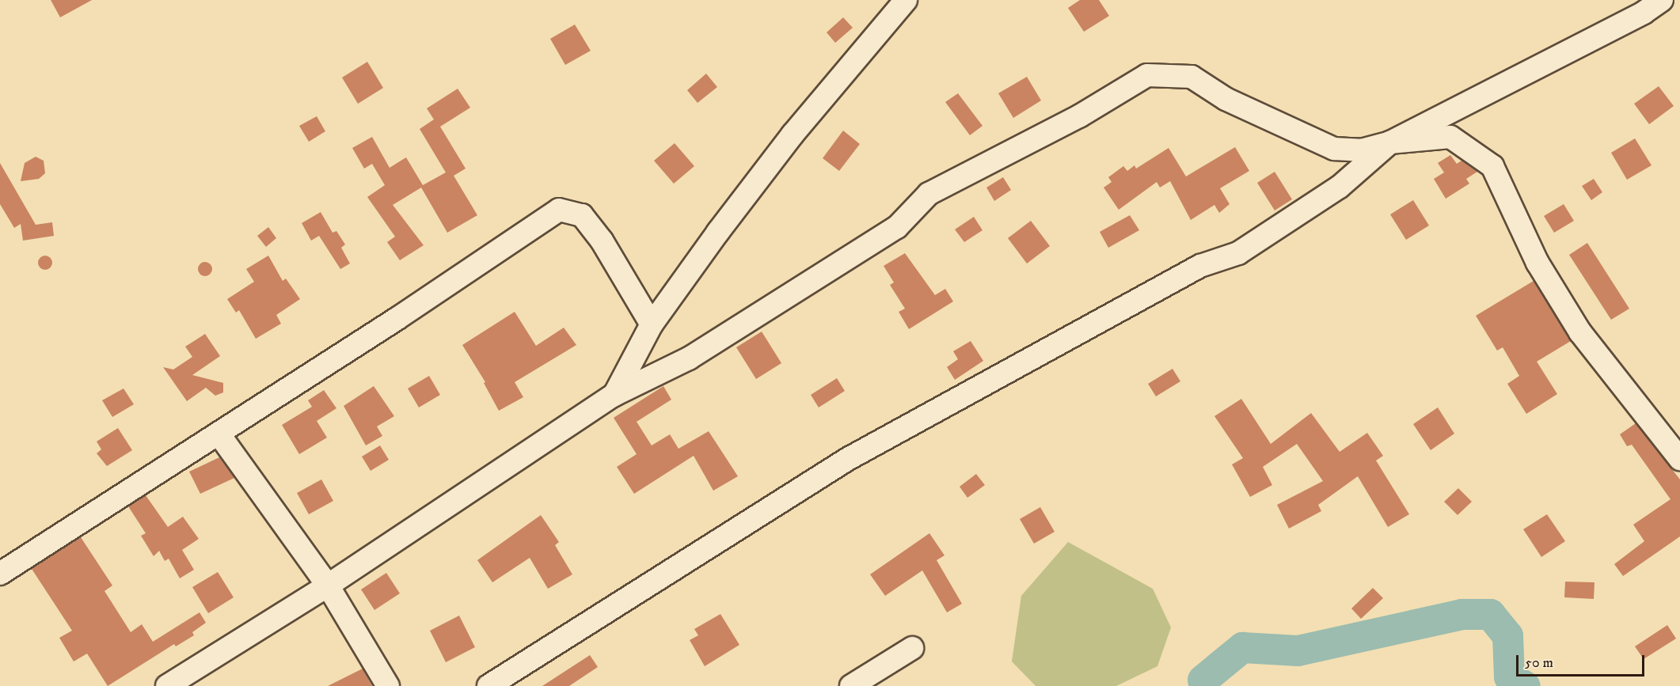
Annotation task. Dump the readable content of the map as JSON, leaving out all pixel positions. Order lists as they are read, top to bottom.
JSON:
{
  "scale_bar": "50 m"
}
